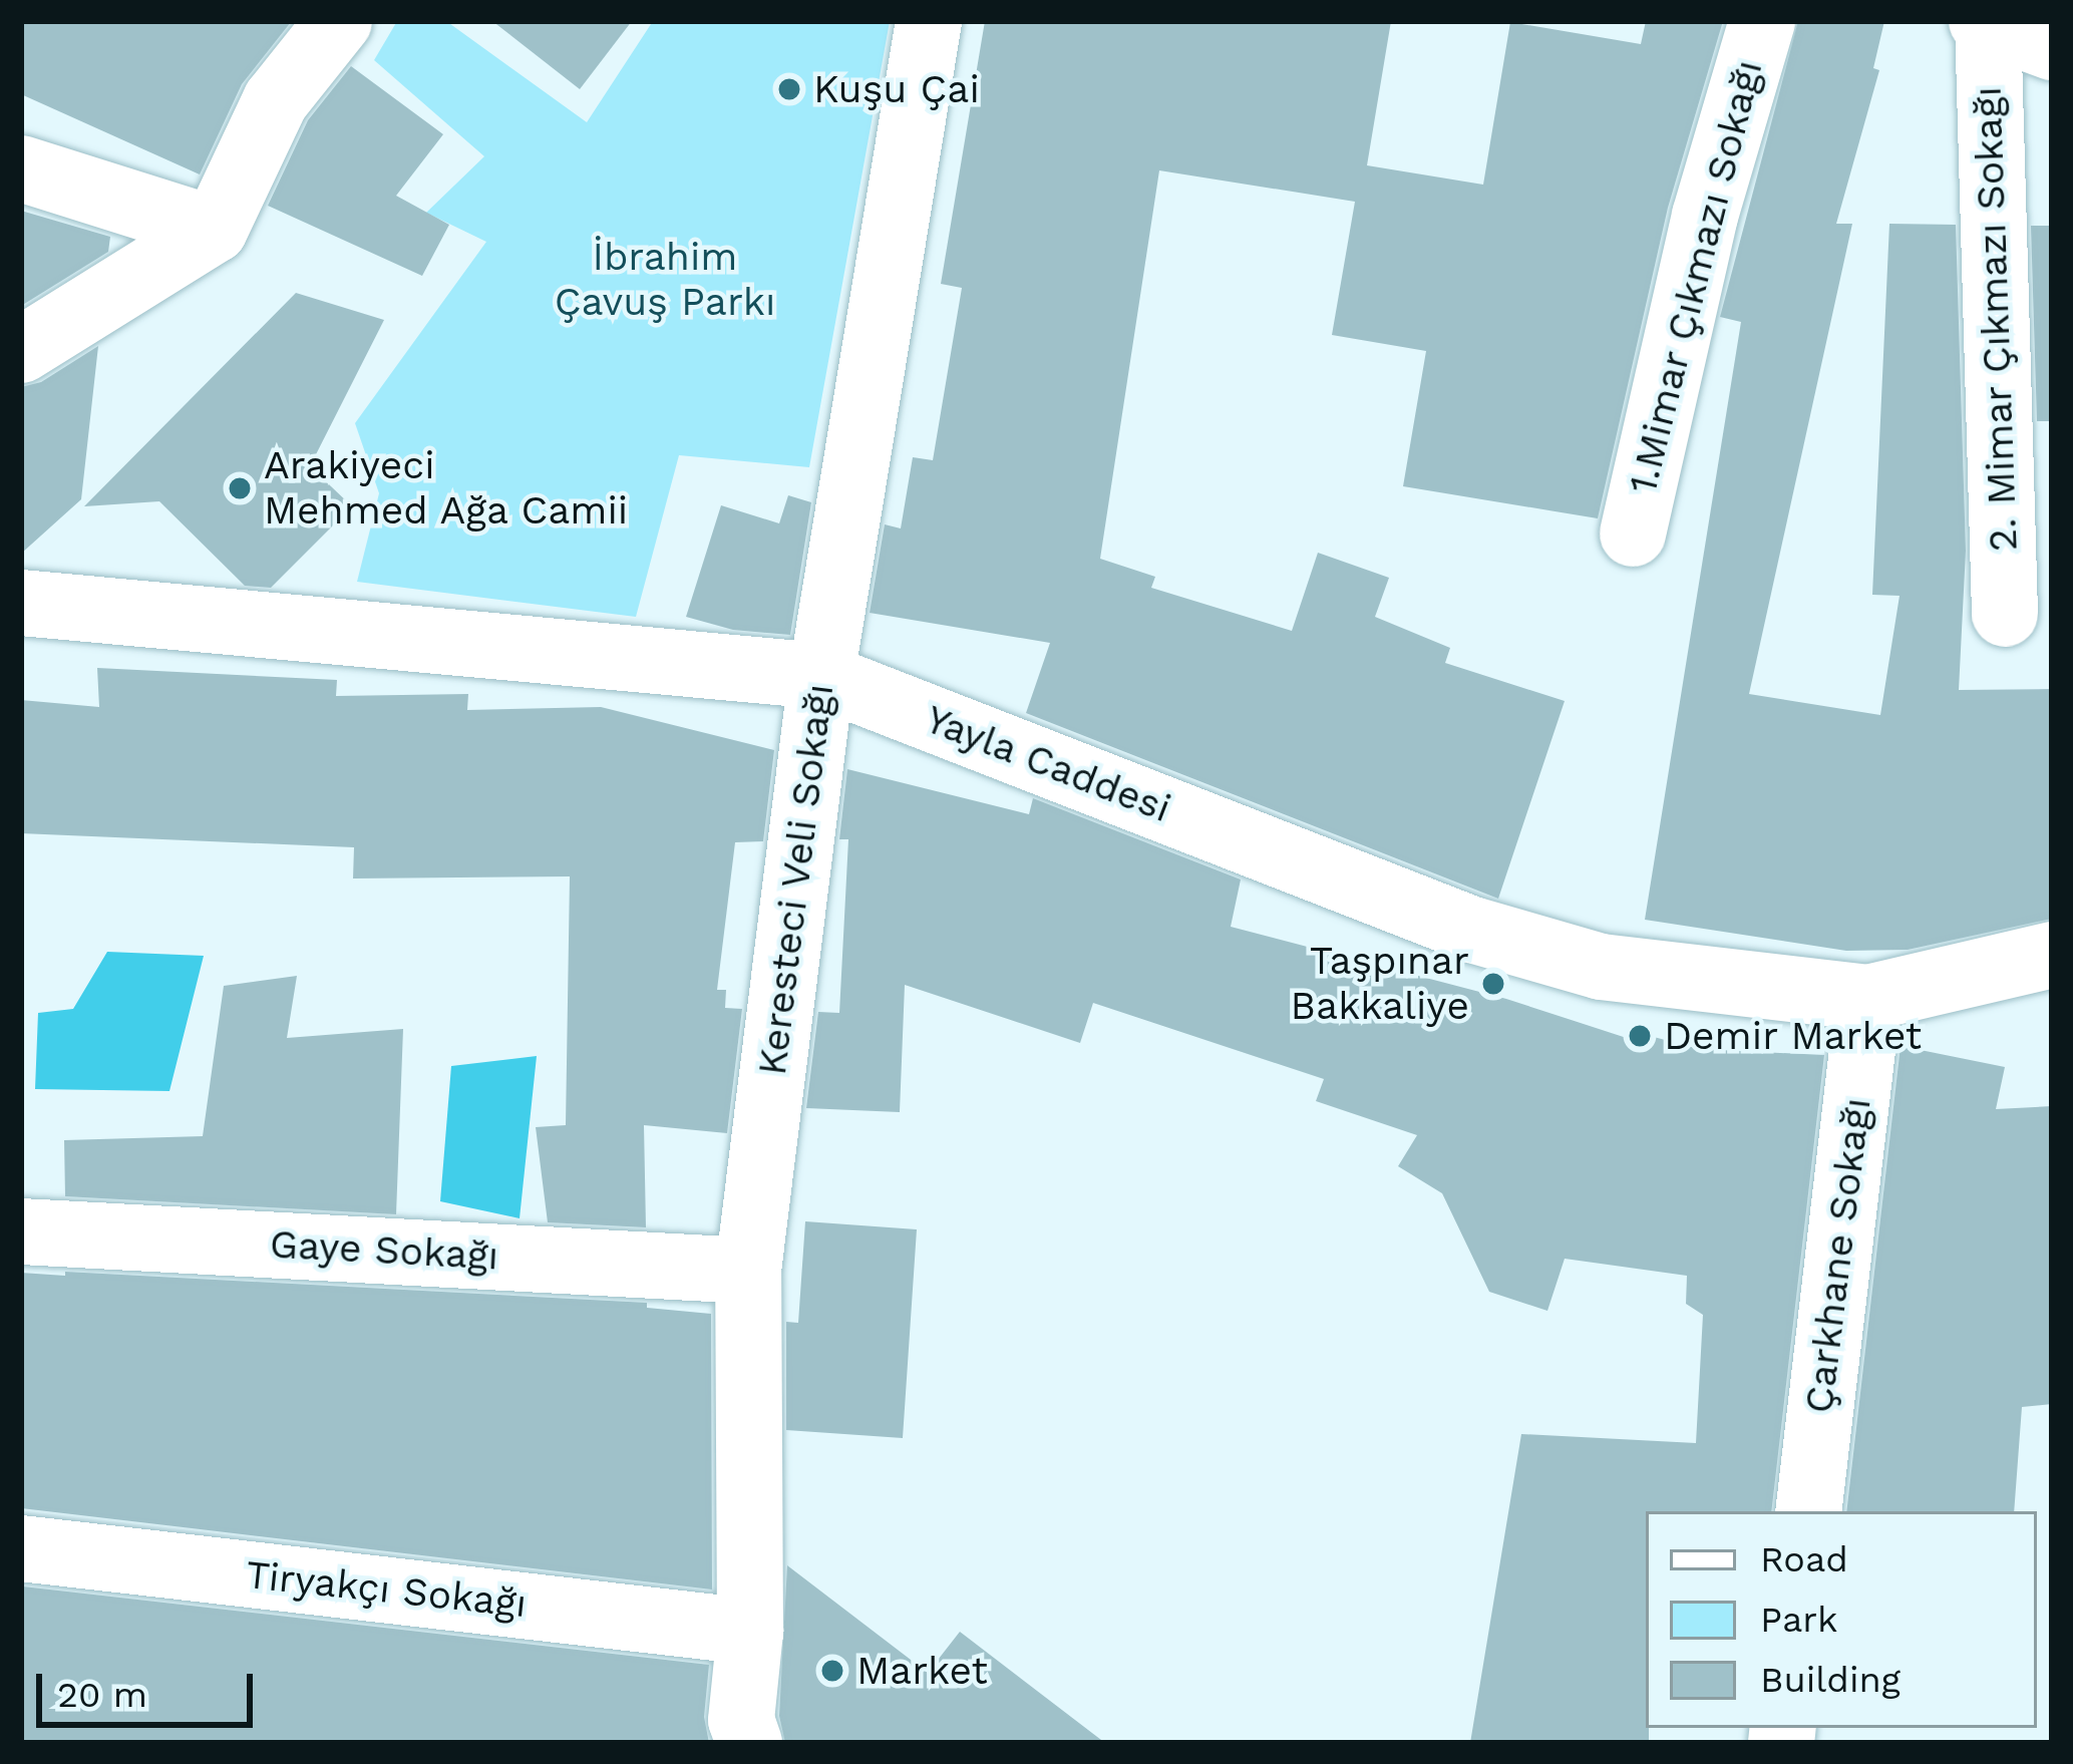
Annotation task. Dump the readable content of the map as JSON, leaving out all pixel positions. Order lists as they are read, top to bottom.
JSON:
{
  "streets": {
    "street": [
      "1.Mimar Çıkmazı Sokağı",
      "2. Mimar Çıkmazı Sokağı",
      "Yayla Caddesi",
      "Keresteci Veli Sokağı",
      "Gaye Sokağı",
      "Çarkhane Sokağı",
      "Tiryakçı Sokağı"
    ]
  },
  "crossings": [
    ["Yayla Caddesi", "Keresteci Veli Sokağı"],
    ["Yayla Caddesi", "Çarkhane Sokağı"],
    ["Keresteci Veli Sokağı", "Gaye Sokağı"],
    ["Keresteci Veli Sokağı", "Tiryakçı Sokağı"]
  ],
  "parks": ["İbrahim Çavuş Parkı"],
  "places": [
    "Kuşu Çai",
    "Arakiyeci Mehmed Ağa Camii",
    "Taşpınar Bakkaliye",
    "Demir Market",
    "Market"
  ],
  "legend": ["Road", "Park", "Building"],
  "scale_bar": "20 m"
}
